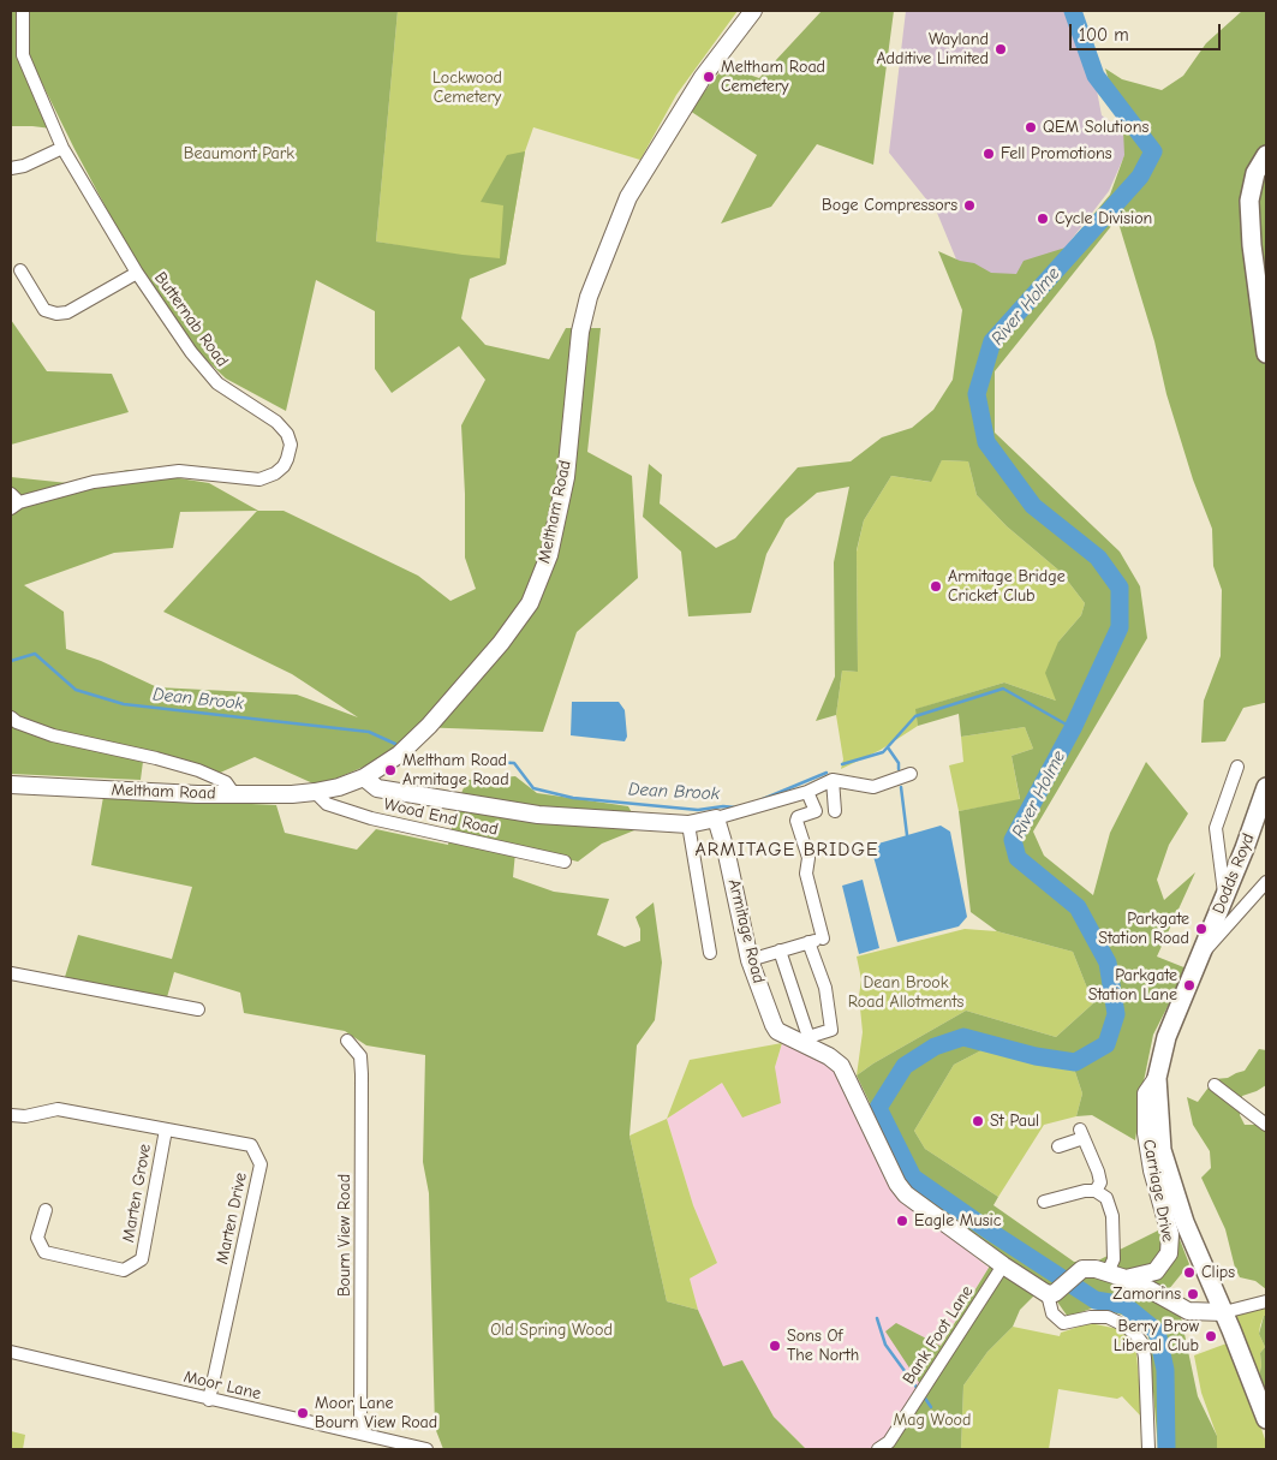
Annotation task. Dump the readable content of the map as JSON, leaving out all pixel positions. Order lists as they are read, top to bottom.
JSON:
{
  "streets": {
    "main road": [
      "Meltham Road",
      "Dodds Royd",
      "Armitage Road",
      "Carriage Drive"
    ],
    "street": [
      "Butternab Road",
      "Wood End Road",
      "Marten Grove",
      "Marten Drive",
      "Bourn View Road",
      "Bank Foot Lane",
      "Moor Lane"
    ]
  },
  "crossings": [
    ["Meltham Road", "Wood End Road"],
    ["Dodds Royd", "Carriage Drive"],
    ["Armitage Road", "Bank Foot Lane"],
    ["Marten Grove", "Marten Drive"],
    ["Marten Drive", "Moor Lane"],
    ["Bourn View Road", "Moor Lane"]
  ],
  "districts": ["ARMITAGE BRIDGE"],
  "water": ["River Holme", "Dean Brook"],
  "parks": [
    "Lockwood Cemetery",
    "Beaumont Park",
    "Dean Brook Road Allotments",
    "Old Spring Wood",
    "Mag Wood"
  ],
  "places": [
    "Wayland Additive Limited",
    "Meltham Road Cemetery",
    "QEM Solutions",
    "Fell Promotions",
    "Boge Compressors",
    "Cycle Division",
    "Armitage Bridge Cricket Club",
    "Meltham Road Armitage Road",
    "Parkgate Station Road",
    "Parkgate Station Lane",
    "St Paul",
    "Eagle Music",
    "Clips",
    "Zamorins",
    "Berry Brow Liberal Club",
    "Sons Of The North",
    "Moor Lane Bourn View Road"
  ],
  "scale_bar": "100 m"
}
